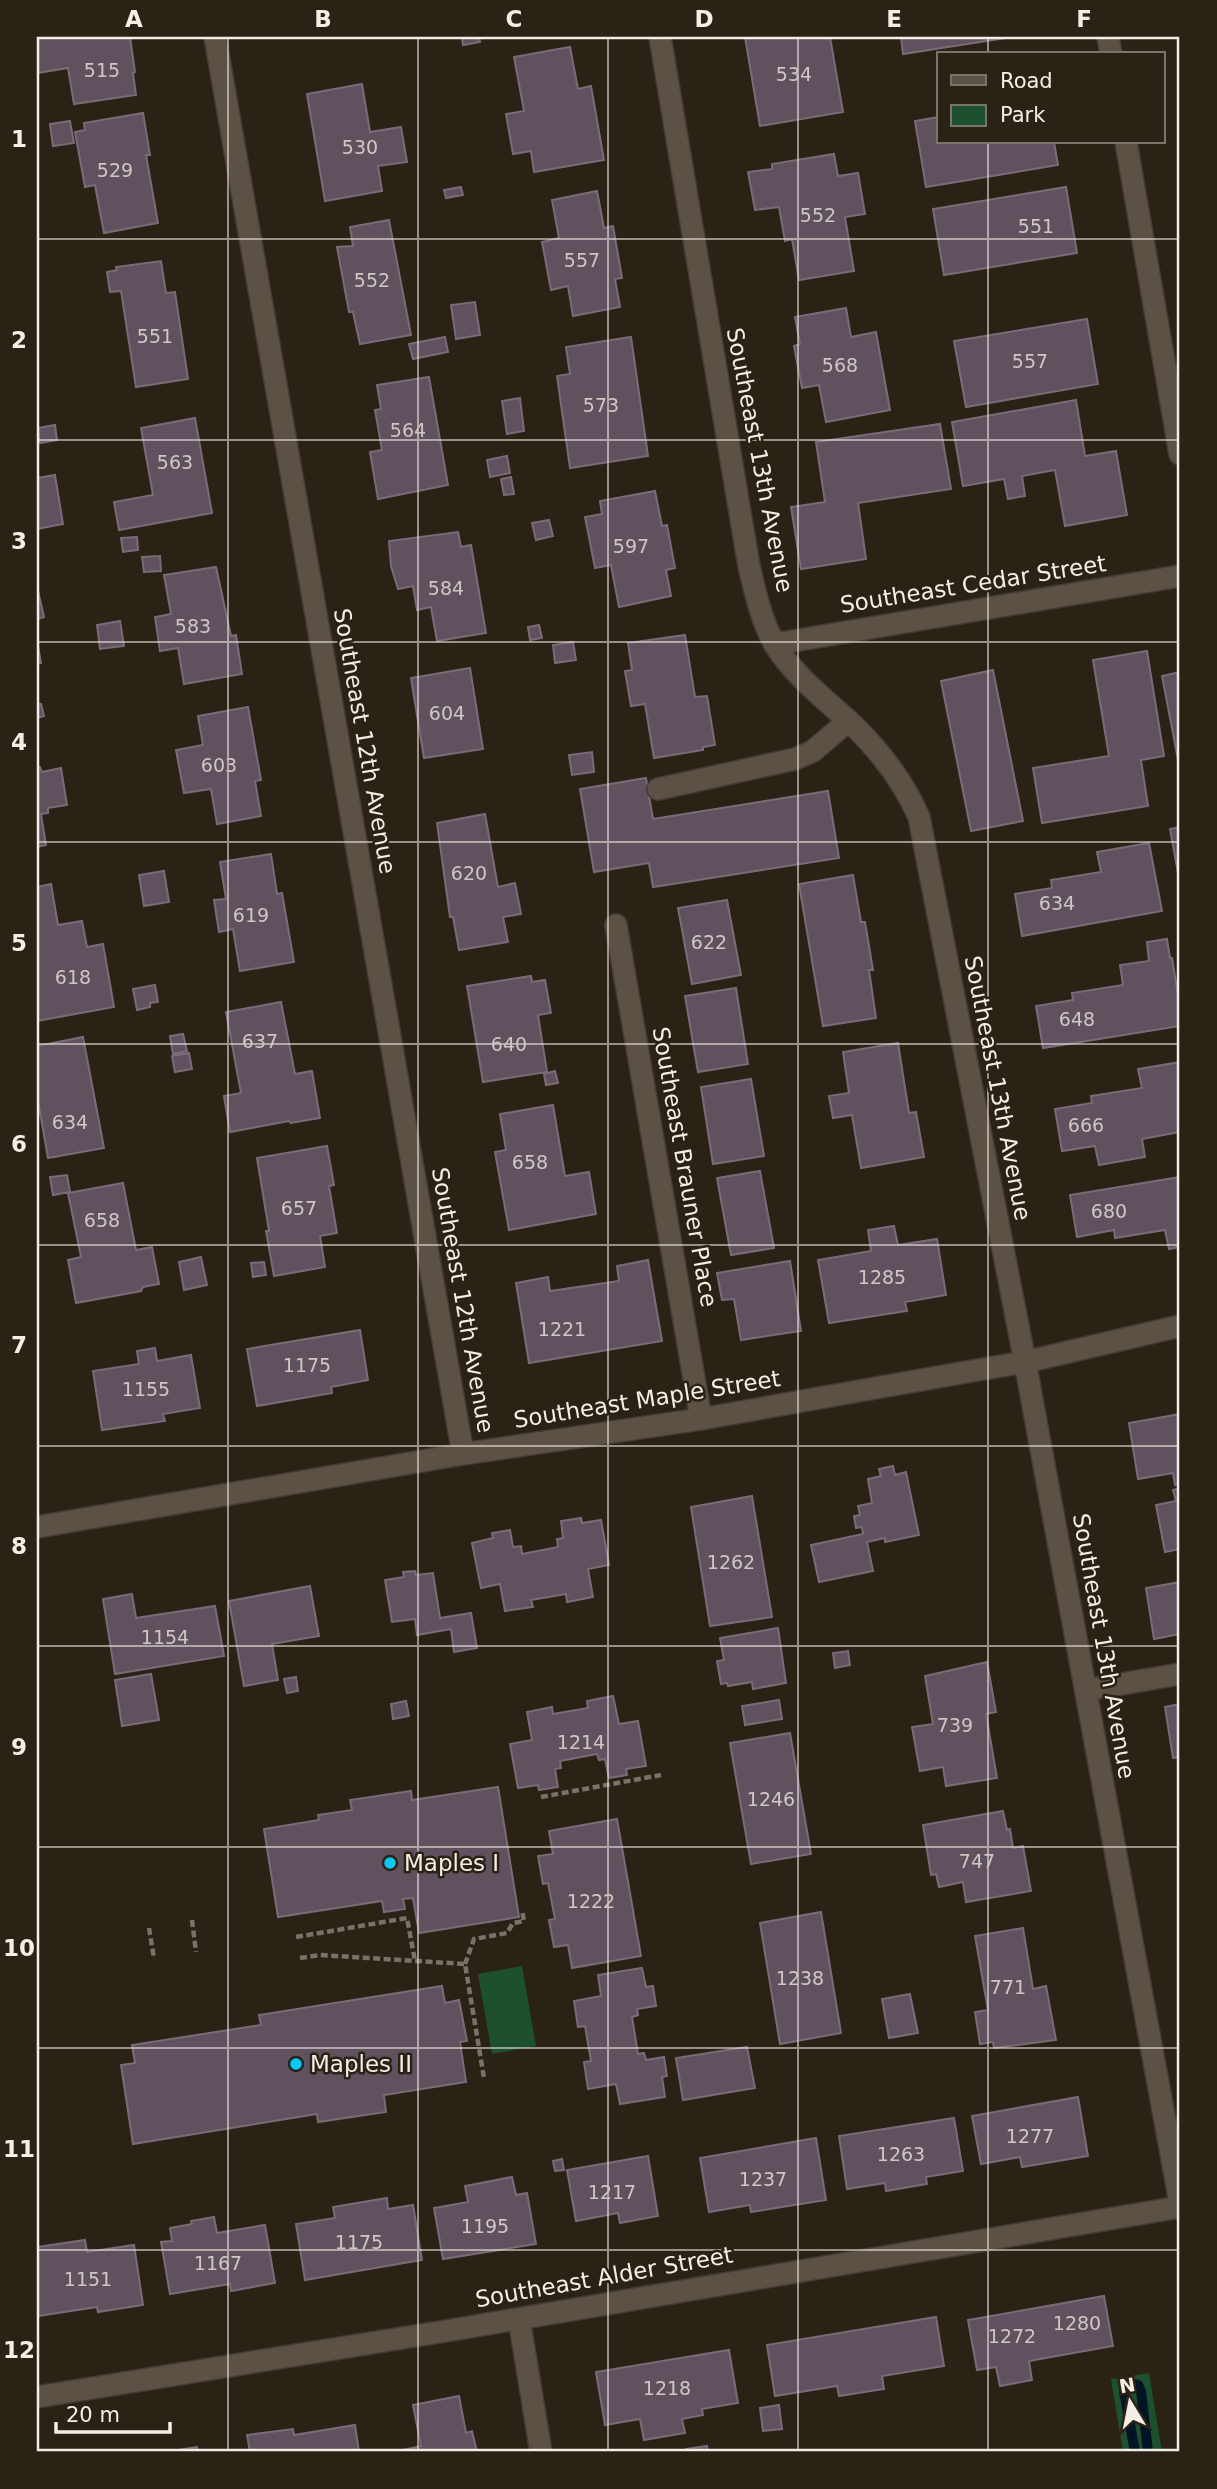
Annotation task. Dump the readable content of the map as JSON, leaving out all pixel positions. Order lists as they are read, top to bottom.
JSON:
{
  "streets": {
    "street": [
      "Southeast 13th Avenue",
      "Southeast Cedar Street",
      "Southeast 12th Avenue",
      "Southeast Brauner Place",
      "Southeast Maple Street",
      "Southeast Alder Street"
    ]
  },
  "crossings": [
    ["Southeast 13th Avenue", "Southeast Cedar Street"],
    ["Southeast 13th Avenue", "Southeast Maple Street"],
    ["Southeast 13th Avenue", "Southeast Alder Street"],
    ["Southeast 12th Avenue", "Southeast Maple Street"],
    ["Southeast Brauner Place", "Southeast Maple Street"]
  ],
  "places": ["Maples I", "Maples II"],
  "house_numbers": [
    "515",
    "534",
    "530",
    "529",
    "552",
    "551",
    "557",
    "552",
    "551",
    "557",
    "568",
    "573",
    "564",
    "563",
    "597",
    "584",
    "583",
    "604",
    "603",
    "620",
    "634",
    "619",
    "622",
    "618",
    "648",
    "637",
    "640",
    "634",
    "666",
    "658",
    "657",
    "680",
    "658",
    "1285",
    "1221",
    "1175",
    "1155",
    "1262",
    "1154",
    "739",
    "1214",
    "1246",
    "747",
    "1222",
    "1238",
    "771",
    "1277",
    "1263",
    "1237",
    "1217",
    "1195",
    "1175",
    "1167",
    "1151",
    "1280",
    "1272",
    "1218"
  ],
  "legend": ["Road", "Park"],
  "scale_bar": "20 m",
  "north": "top",
  "grid": {
    "columns": [
      "A",
      "B",
      "C",
      "D",
      "E",
      "F"
    ],
    "rows": [
      "1",
      "2",
      "3",
      "4",
      "5",
      "6",
      "7",
      "8",
      "9",
      "10",
      "11",
      "12"
    ]
  }
}
